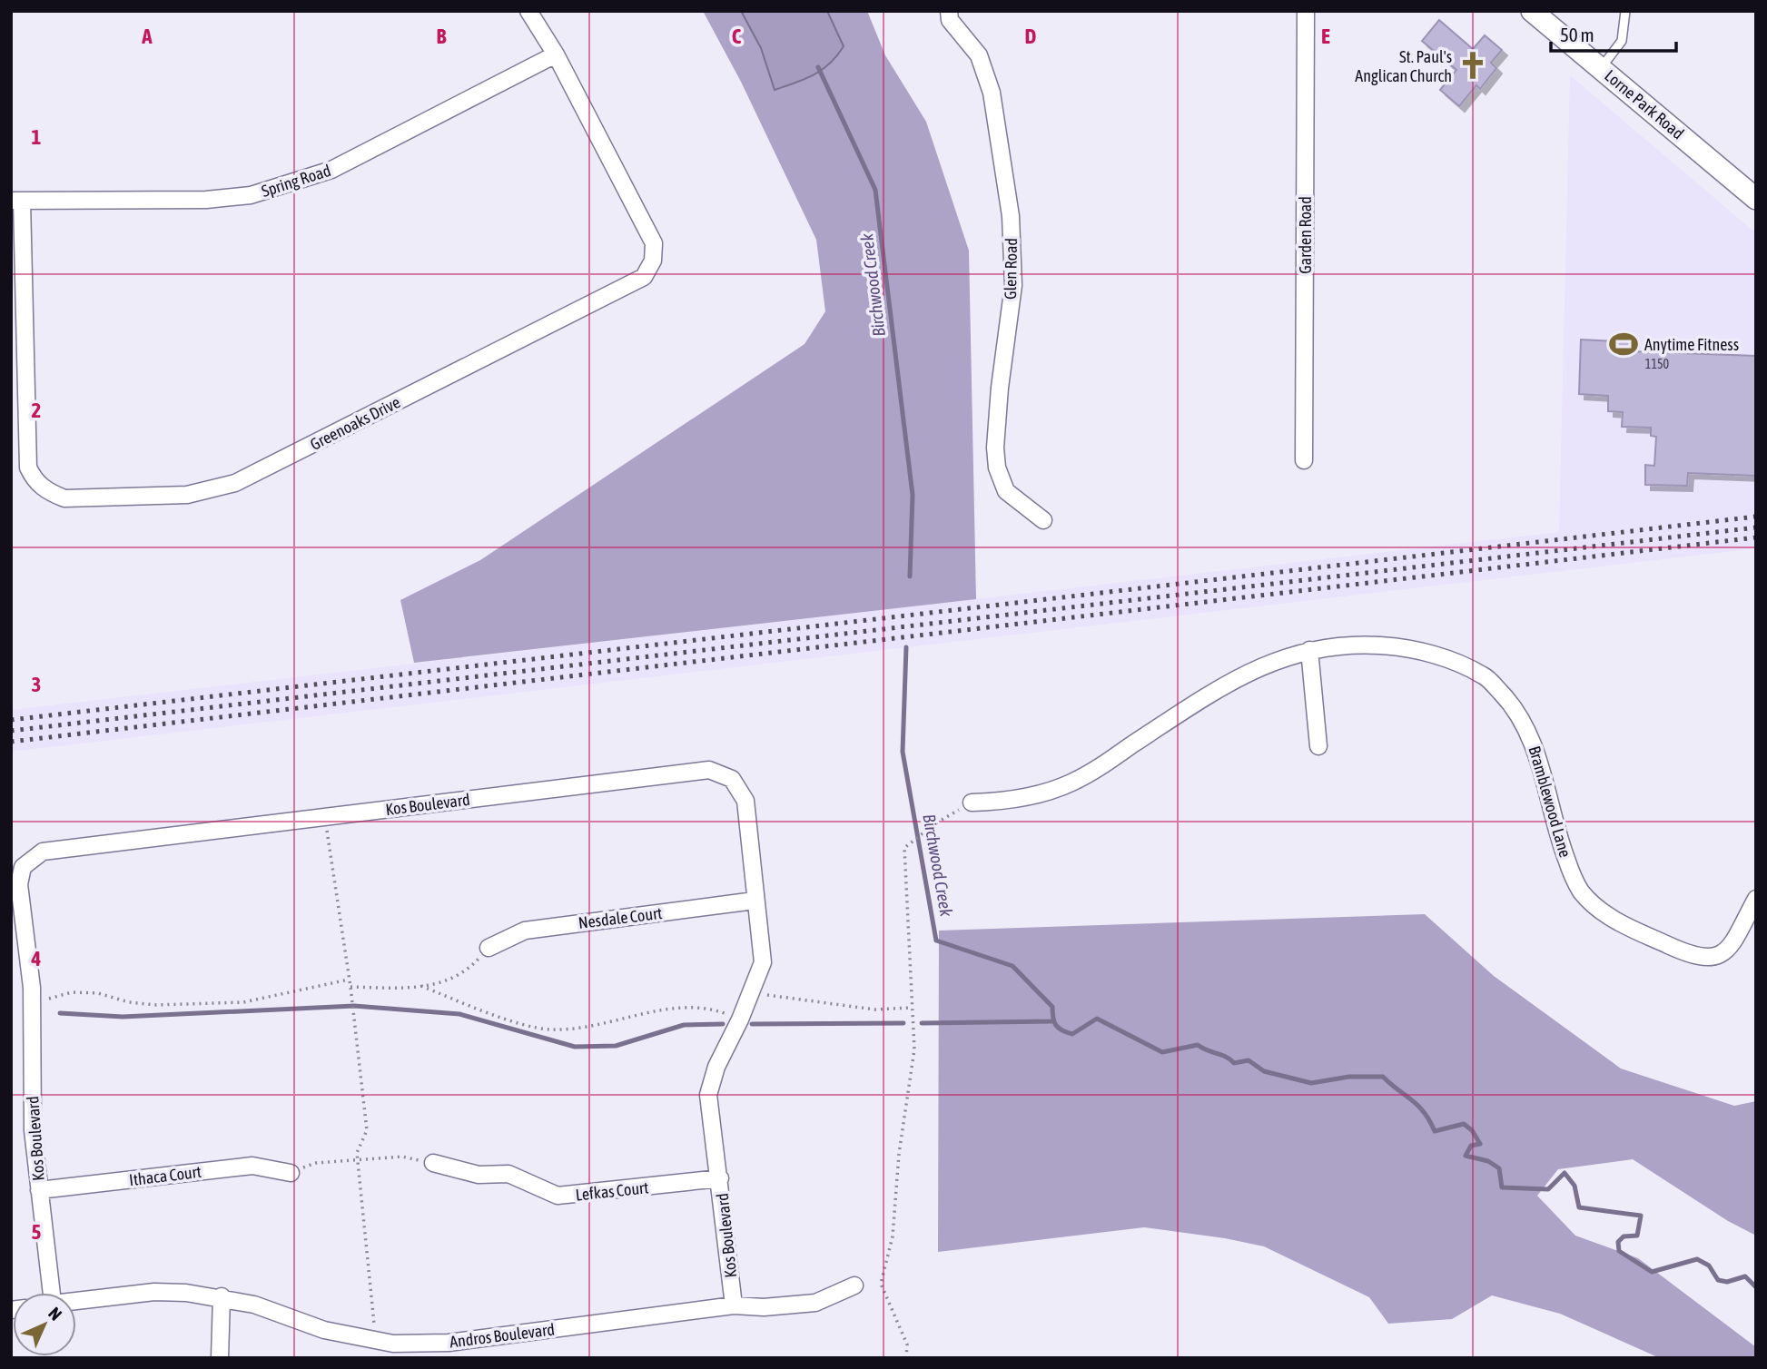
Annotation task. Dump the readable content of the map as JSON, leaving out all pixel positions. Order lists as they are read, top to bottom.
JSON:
{
  "streets": {
    "street": [
      "Lorne Park Road",
      "Spring Road",
      "Garden Road",
      "Glen Road",
      "Greenoaks Drive",
      "Bramblewood Lane",
      "Kos Boulevard",
      "Nesdale Court",
      "Ithaca Court",
      "Lefkas Court",
      "Andros Boulevard"
    ]
  },
  "crossings": [
    ["Spring Road", "Greenoaks Drive"],
    ["Kos Boulevard", "Nesdale Court"],
    ["Kos Boulevard", "Ithaca Court"],
    ["Kos Boulevard", "Lefkas Court"],
    ["Kos Boulevard", "Andros Boulevard"]
  ],
  "water": ["Birchwood Creek"],
  "places": {
    "church": ["St. Paul's Anglican Church"],
    "sports": ["Anytime Fitness"]
  },
  "house_numbers": ["1150"],
  "scale_bar": "50 m",
  "north": "top right",
  "grid": {
    "columns": [
      "A",
      "B",
      "C",
      "D",
      "E"
    ],
    "rows": [
      "1",
      "2",
      "3",
      "4",
      "5"
    ]
  }
}
